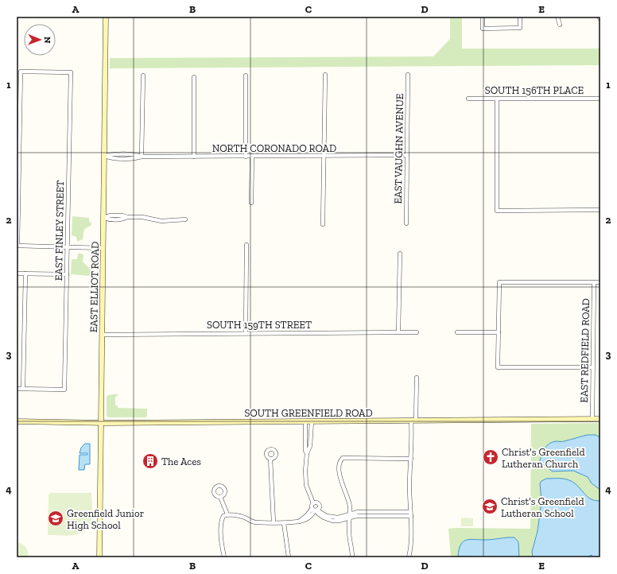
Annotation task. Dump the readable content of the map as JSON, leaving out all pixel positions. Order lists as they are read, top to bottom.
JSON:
{
  "streets": {
    "main road": ["EAST ELLIOT ROAD", "SOUTH GREENFIELD ROAD"],
    "street": [
      "SOUTH 156TH PLACE",
      "NORTH CORONADO ROAD",
      "EAST VAUGHN AVENUE",
      "EAST FINLEY STREET",
      "SOUTH 159TH STREET",
      "EAST REDFIELD ROAD"
    ]
  },
  "crossings": [
    ["NORTH CORONADO ROAD", "EAST VAUGHN AVENUE"],
    ["NORTH CORONADO ROAD", "EAST ELLIOT ROAD"],
    ["EAST ELLIOT ROAD", "SOUTH 159TH STREET"],
    ["EAST ELLIOT ROAD", "SOUTH GREENFIELD ROAD"],
    ["EAST REDFIELD ROAD", "SOUTH GREENFIELD ROAD"]
  ],
  "places": {
    "church": ["Christ's Greenfield Lutheran Church"],
    "building": ["The Aces"],
    "school or university": ["Christ's Greenfield Lutheran School", "Greenfield Junior High School"]
  },
  "north": "right",
  "grid": {
    "columns": [
      "A",
      "B",
      "C",
      "D",
      "E"
    ],
    "rows": [
      "1",
      "2",
      "3",
      "4"
    ]
  }
}
